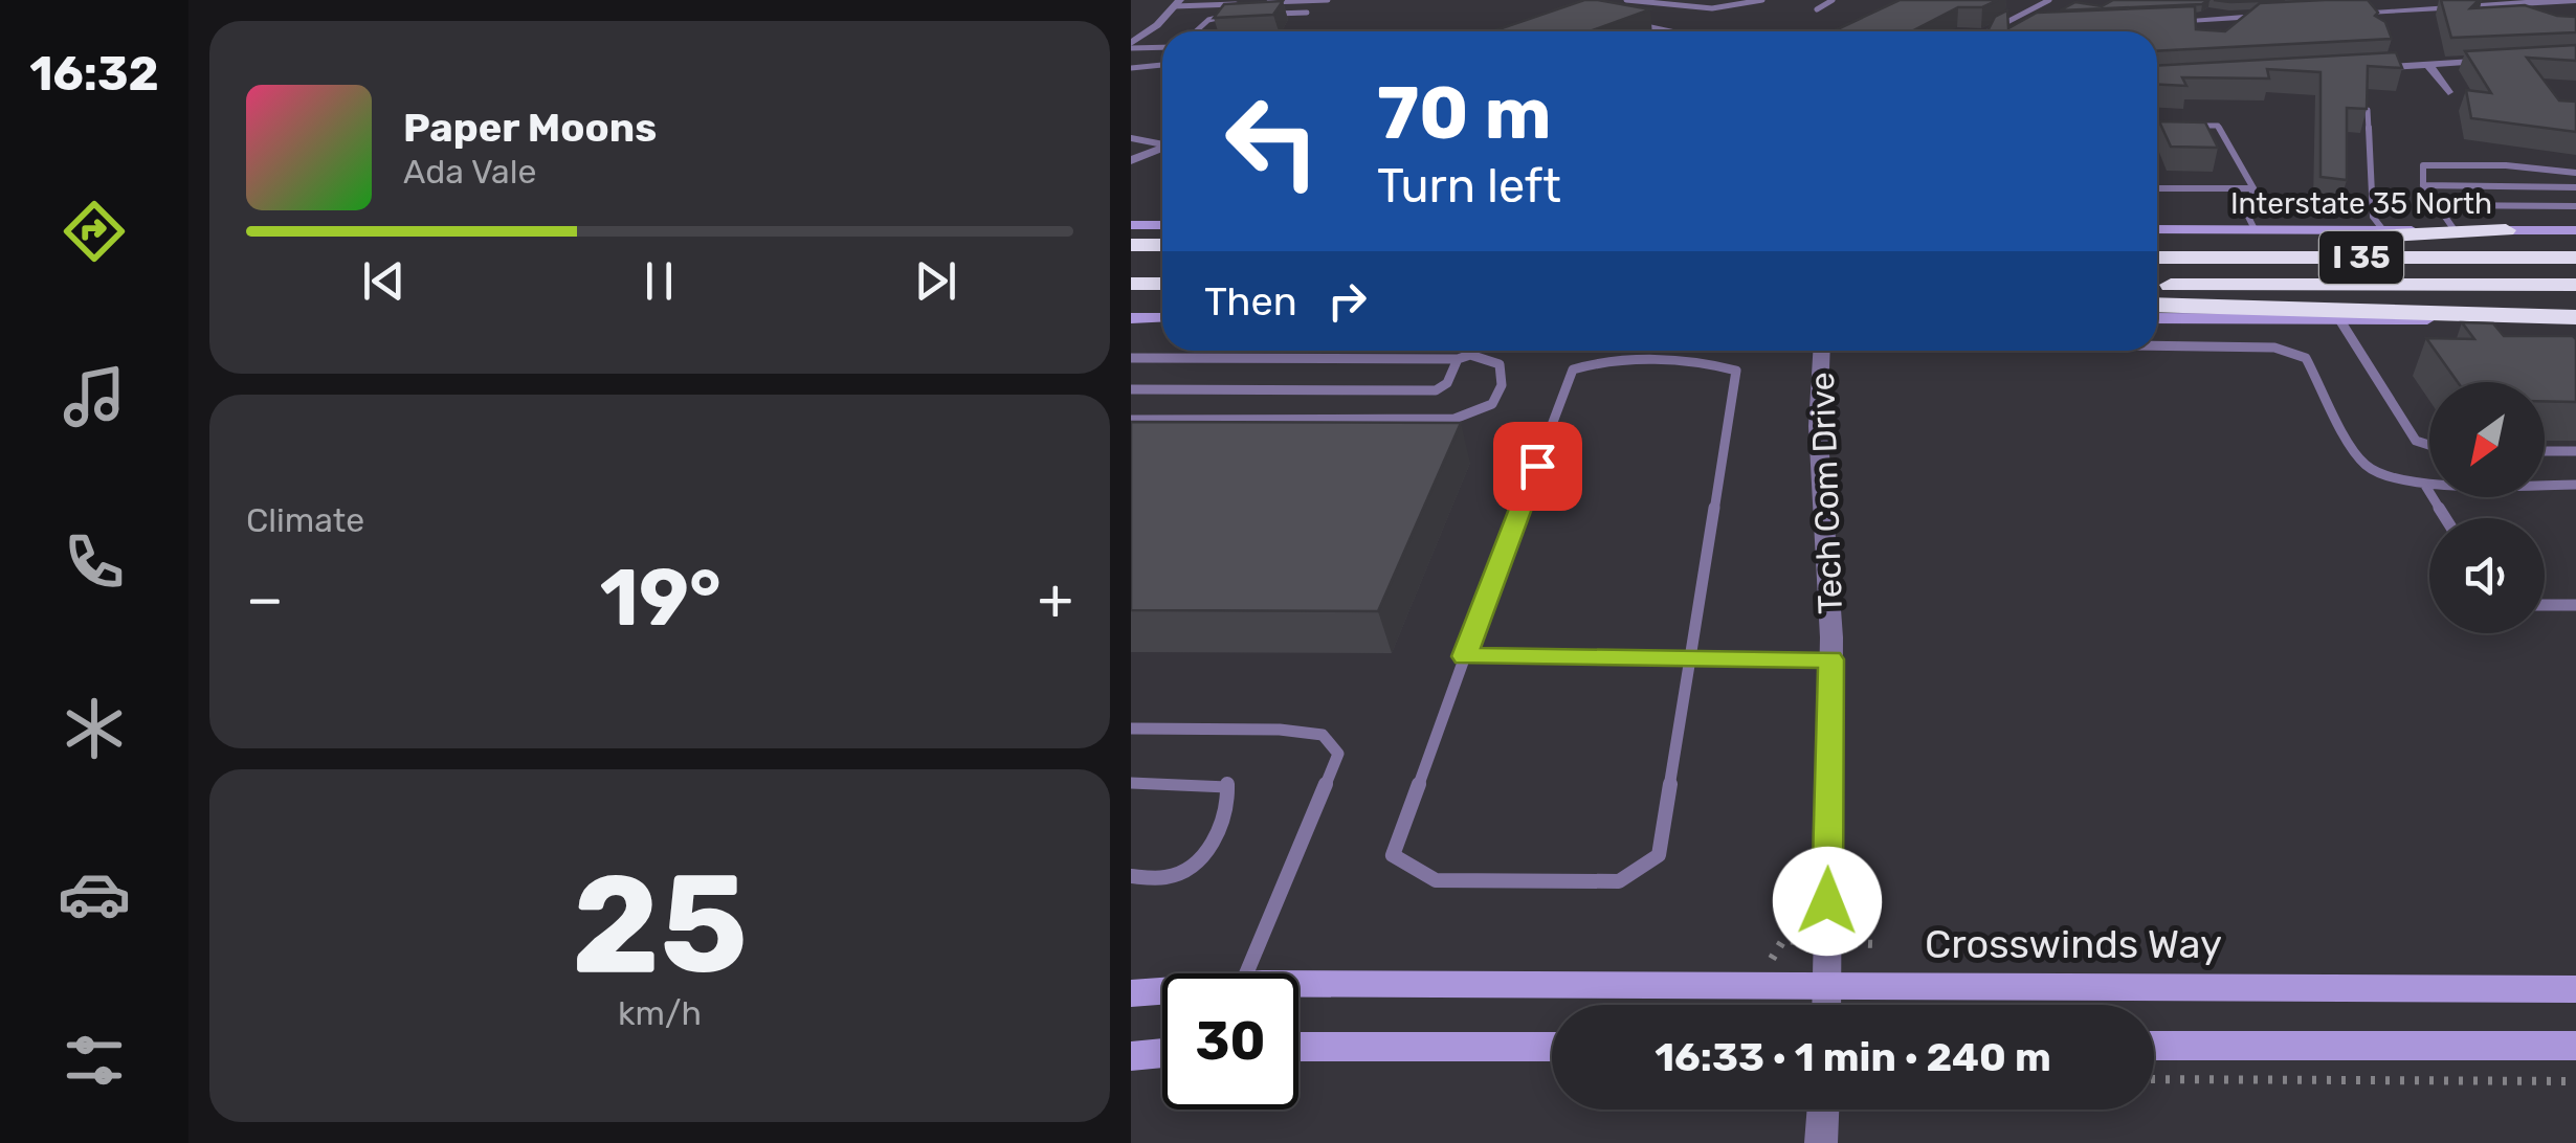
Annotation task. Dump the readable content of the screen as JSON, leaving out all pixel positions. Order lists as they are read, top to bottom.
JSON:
{
  "streets": {
    "highway": ["I 35"],
    "main road": ["Interstate 35 North", "Crosswinds Way"],
    "street": ["Tech Com Drive"]
  },
  "crossings": [
    ["Tech Com Drive", "Crosswinds Way"]
  ],
  "north": "bottom left",
  "page": {
    "tabs": "16:32",
    "turn": ["70 m", "Turn left"],
    "song": ["Paper Moons", "Ada Vale"],
    "then": "Then",
    "tile": [
      "Climate",
      ["25", "km/h"]
    ],
    "heat": ["−", "19°", "+"],
    "limit": "30",
    "trip": "16:33 · 1 min · 240 m"
  }
}
